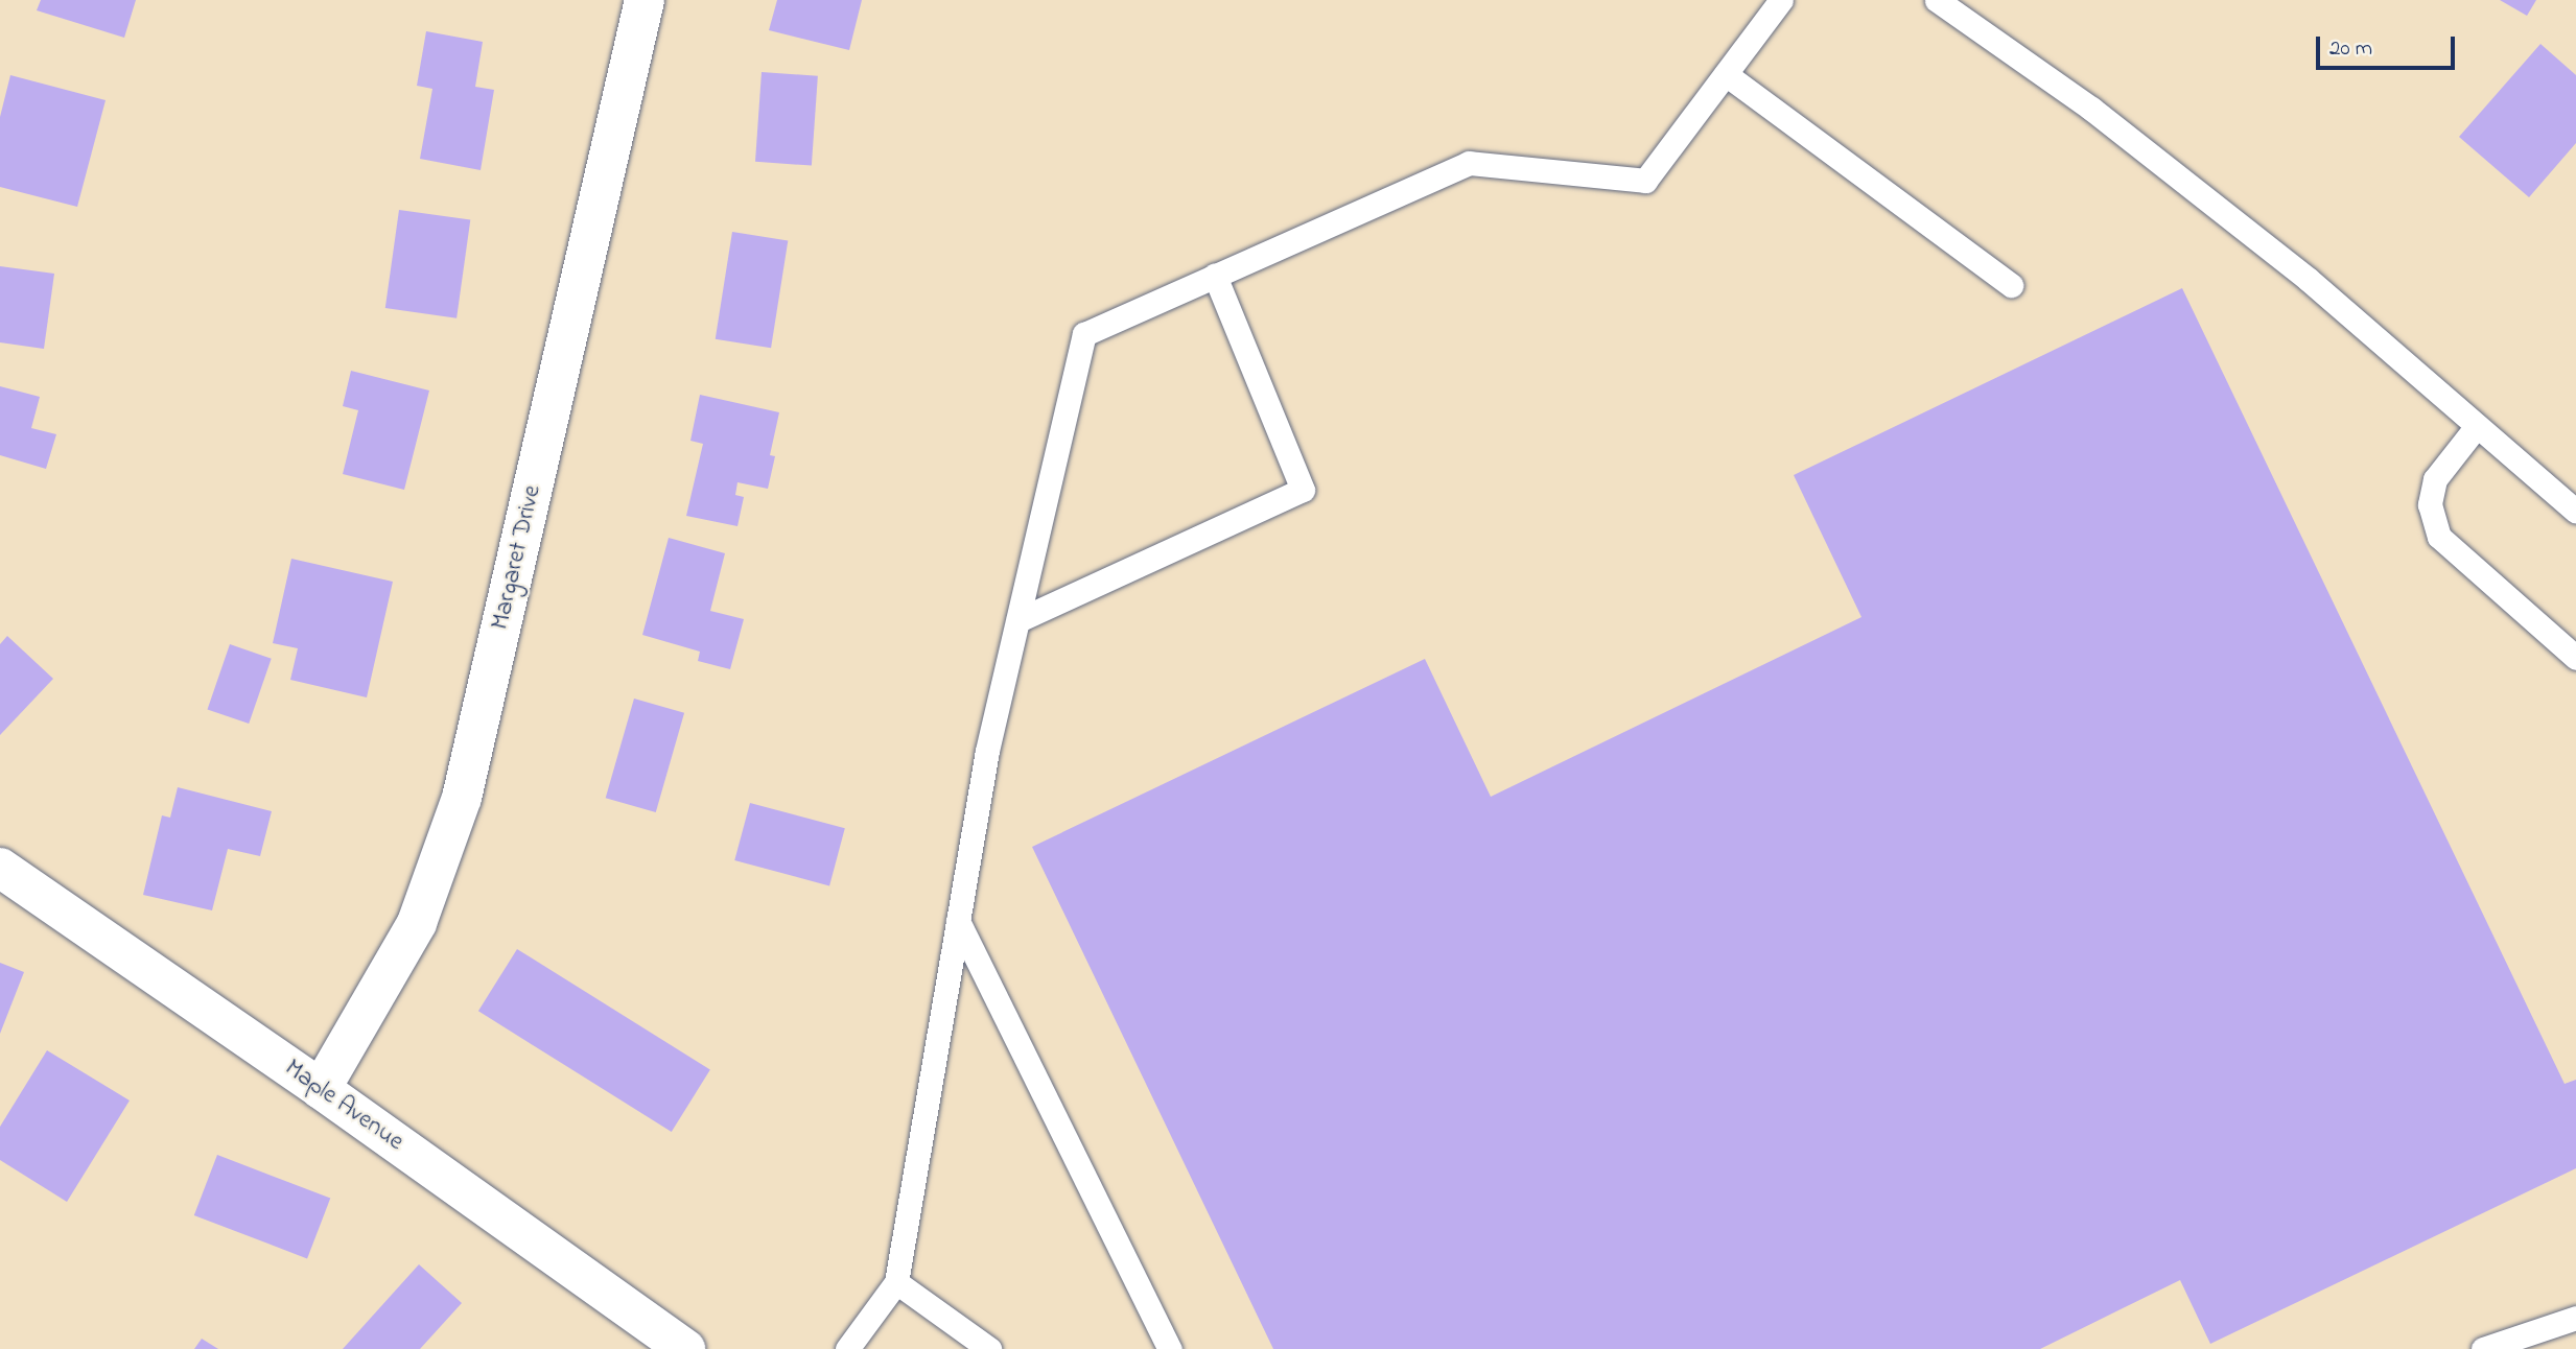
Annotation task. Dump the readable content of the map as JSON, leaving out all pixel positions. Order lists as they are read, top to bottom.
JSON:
{
  "streets": {
    "street": ["Margaret Drive", "Maple Avenue"]
  },
  "crossings": [
    ["Margaret Drive", "Maple Avenue"]
  ],
  "scale_bar": "20 m"
}
